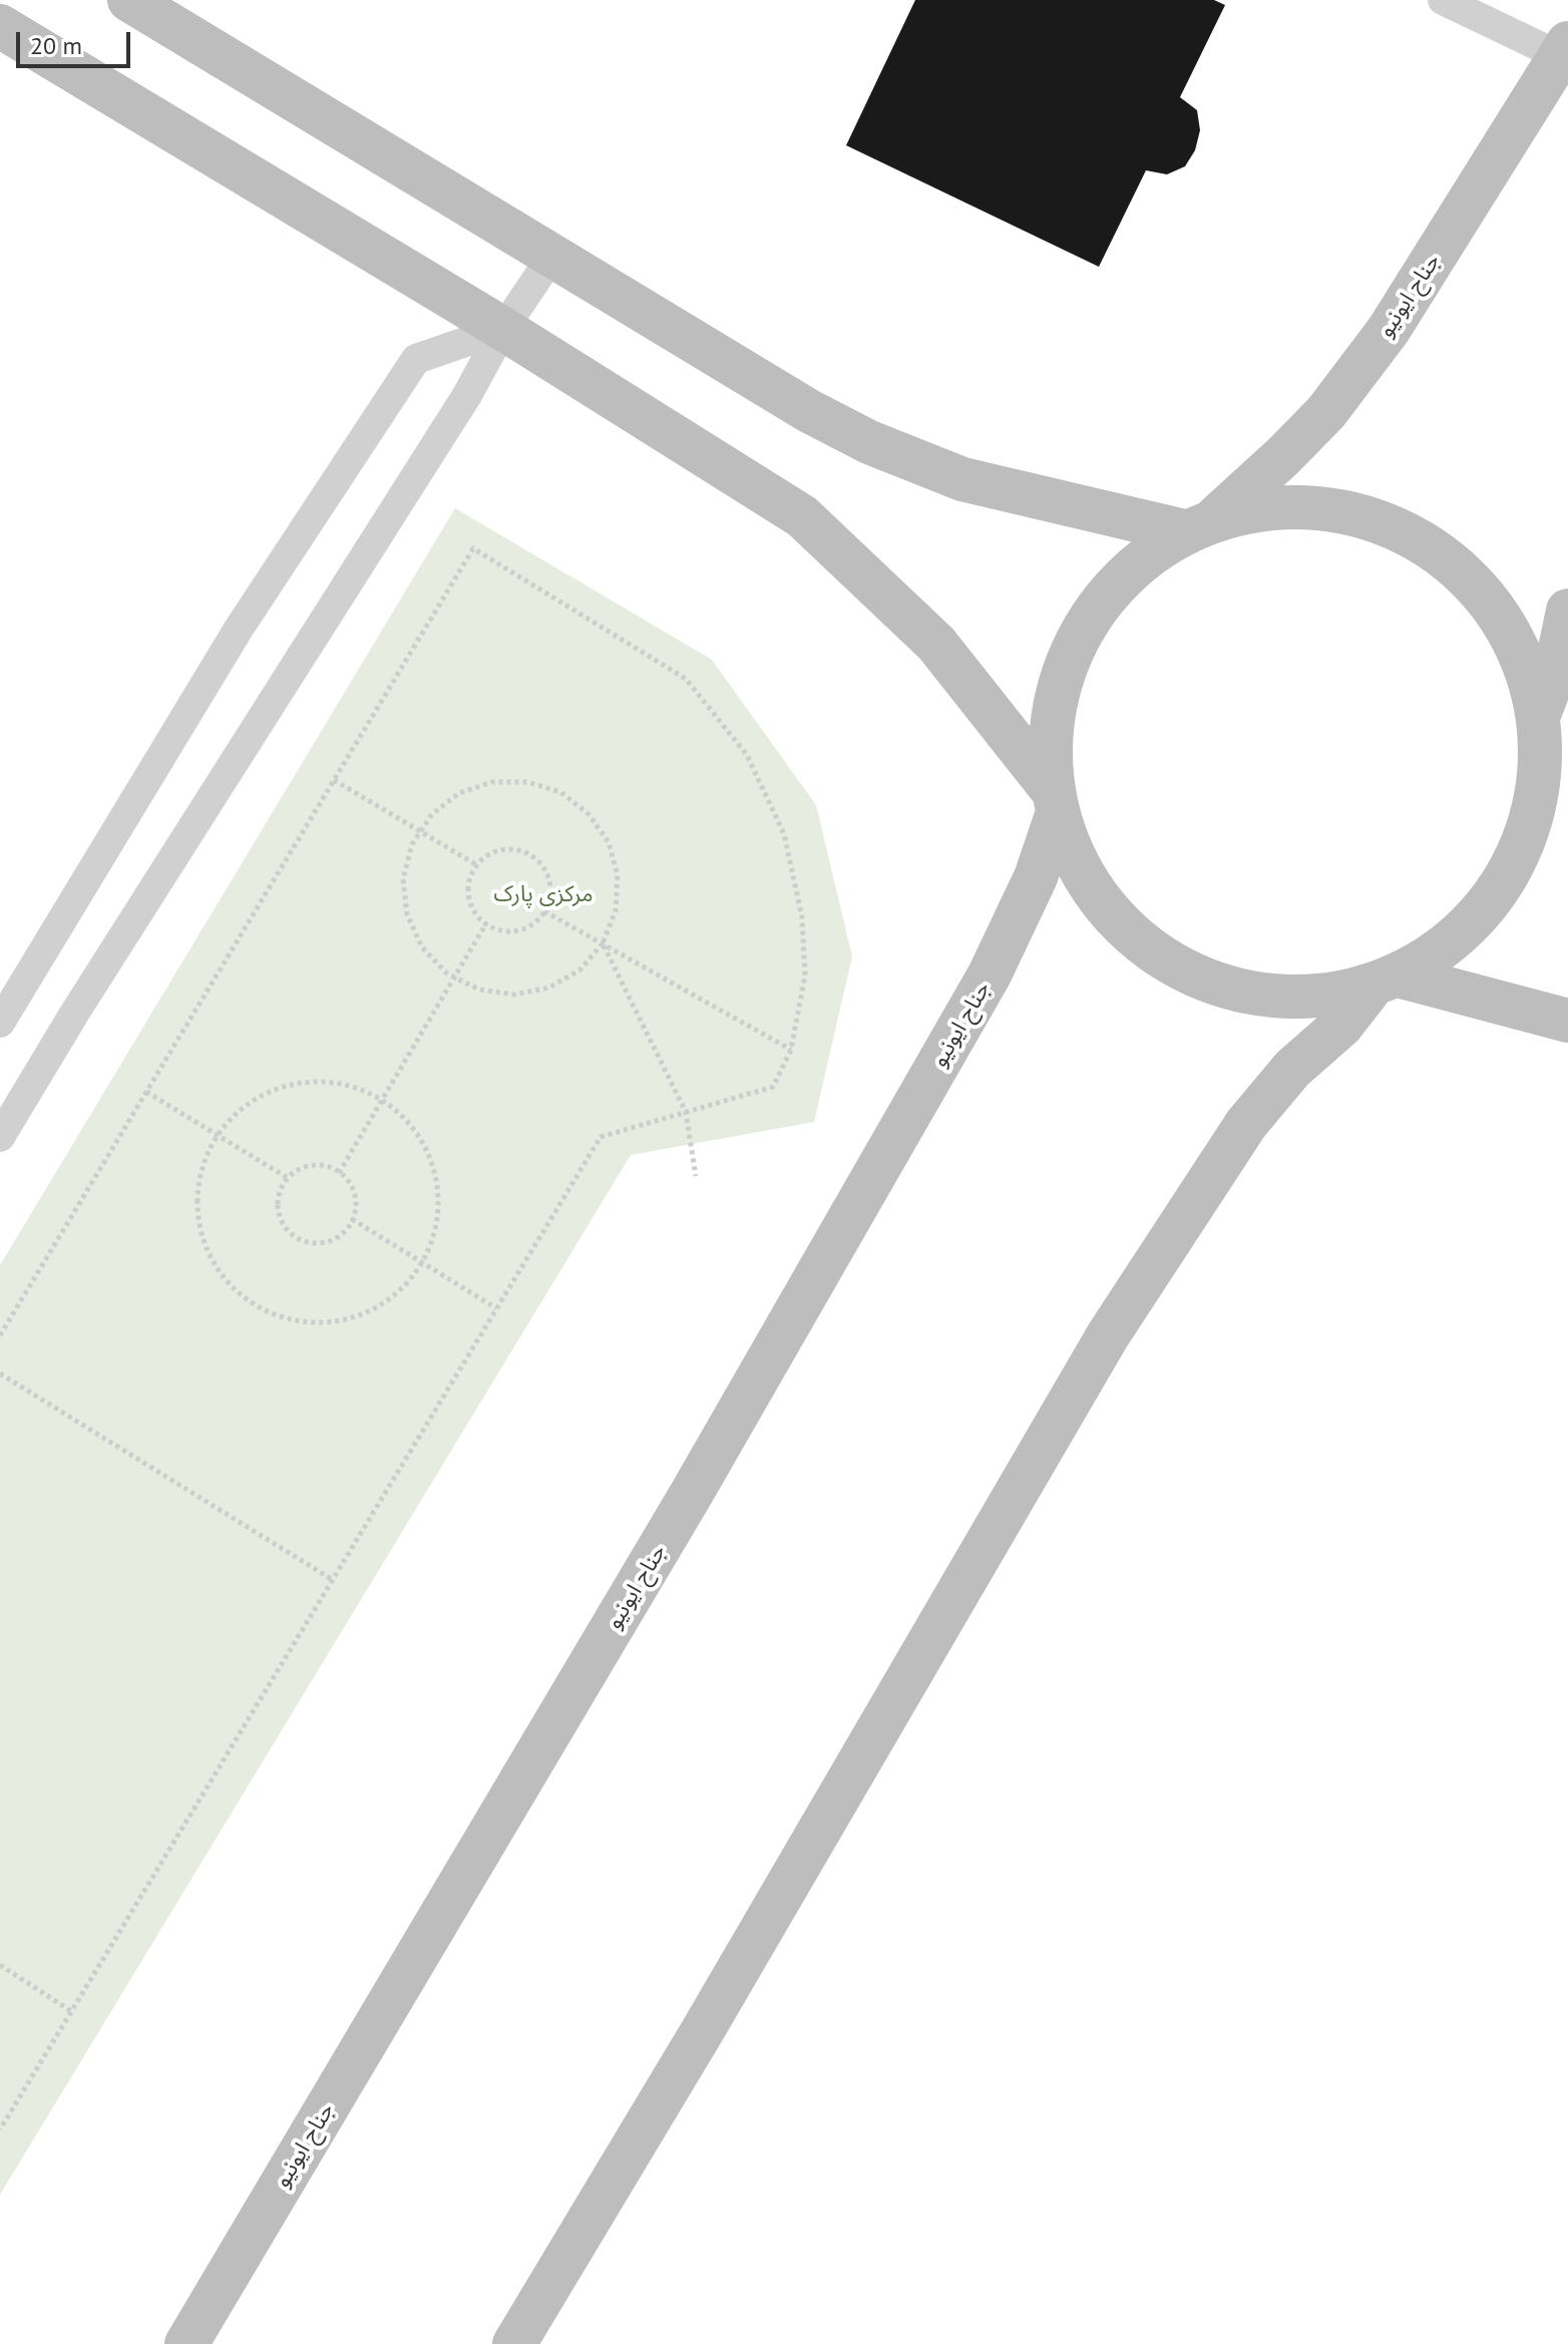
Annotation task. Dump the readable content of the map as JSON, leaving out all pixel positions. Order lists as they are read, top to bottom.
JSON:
{
  "streets": {
    "main road": ["جناح ایونیو"]
  },
  "parks": ["مرکزی پارک"],
  "scale_bar": "20 m"
}
